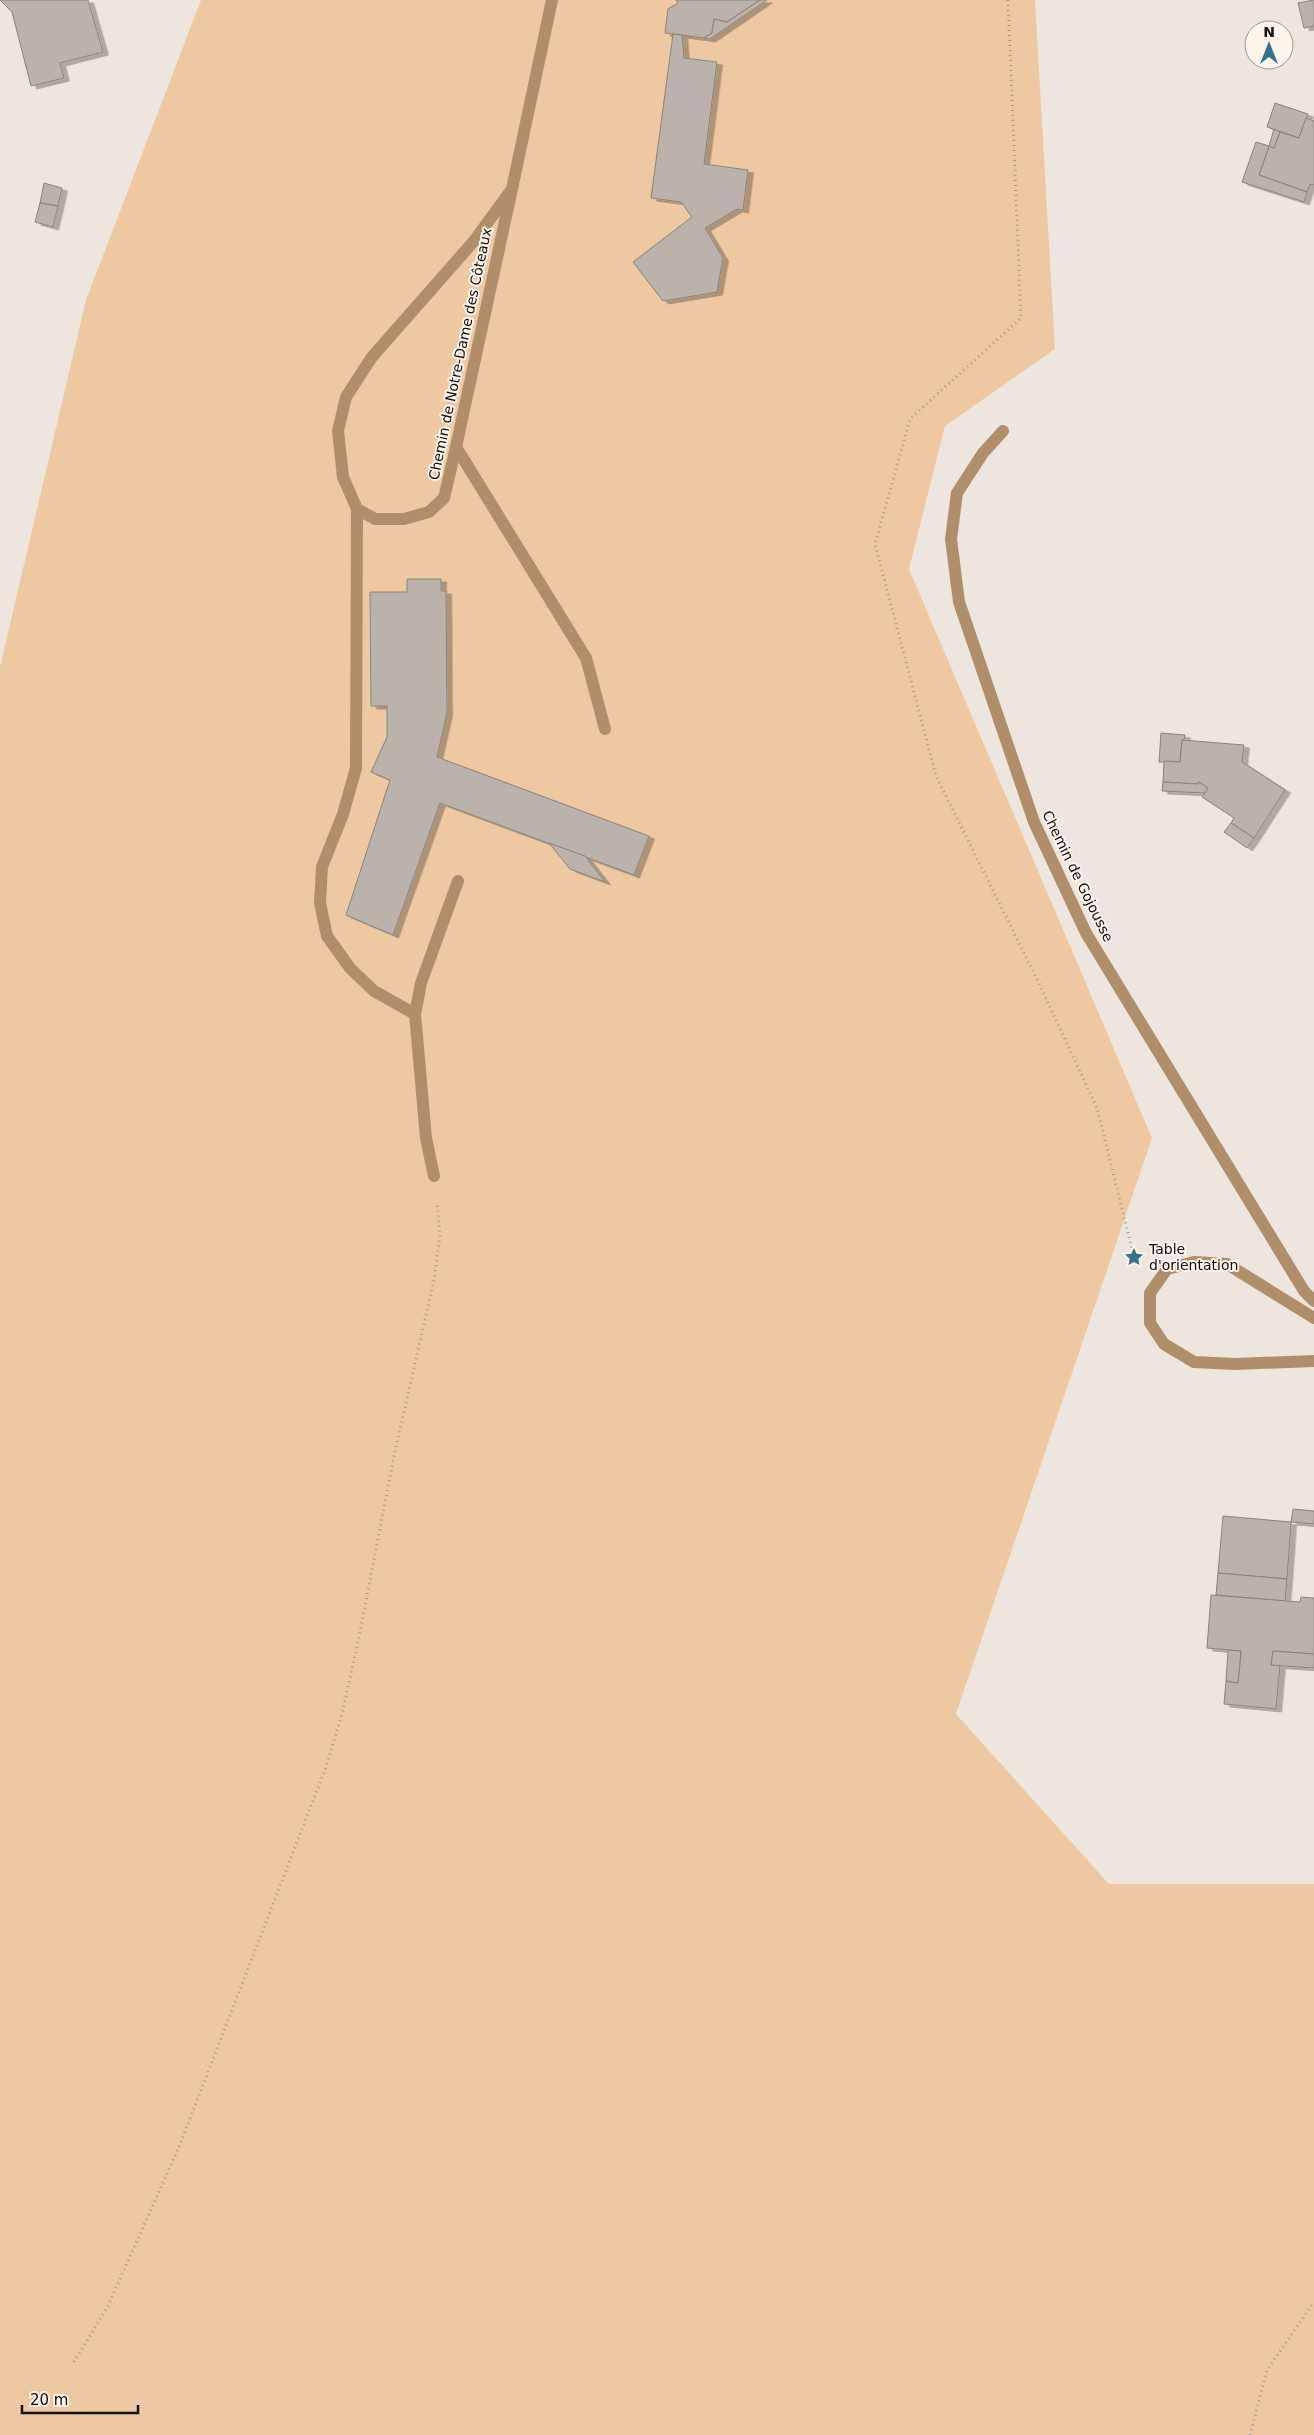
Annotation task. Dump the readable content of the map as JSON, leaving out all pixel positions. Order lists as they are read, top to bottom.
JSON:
{
  "streets": {
    "street": ["Chemin de Notre-Dame des Côteaux", "Chemin de Gojousse"]
  },
  "places": {
    "place": ["Table d'orientation"]
  },
  "scale_bar": "20 m",
  "north": "top"
}
